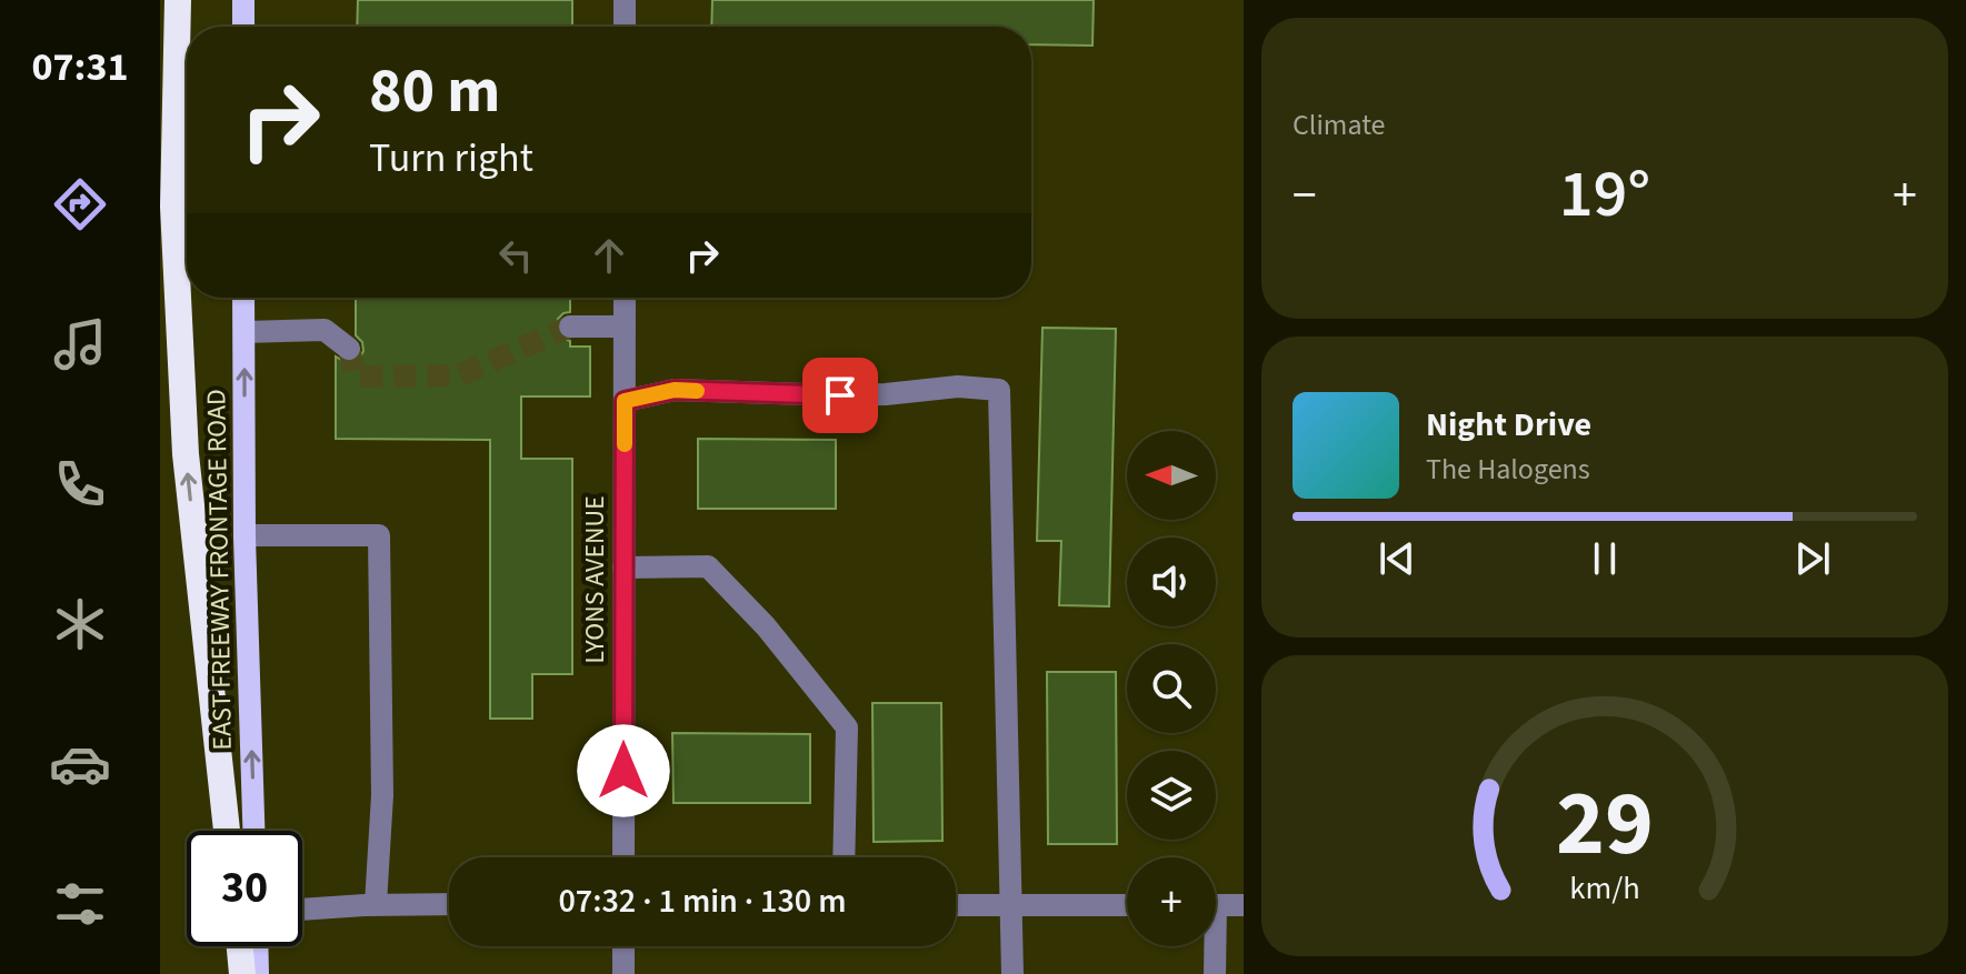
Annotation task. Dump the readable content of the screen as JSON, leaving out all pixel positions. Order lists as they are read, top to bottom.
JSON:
{
  "streets": {
    "main road": ["EAST FREEWAY FRONTAGE ROAD"],
    "street": ["LYONS AVENUE"]
  },
  "one_way": ["EAST FREEWAY FRONTAGE ROAD"],
  "north": "left",
  "page": {
    "tabs": "07:31",
    "tile": "Climate",
    "turn": ["80 m", "Turn right"],
    "heat": ["−", "19°", "+"],
    "song": ["Night Drive", "The Halogens"],
    "map_buttons": "+",
    "limit": "30",
    "trip": "07:32 · 1 min · 130 m",
    "gauge": ["29", "km/h"]
  }
}
